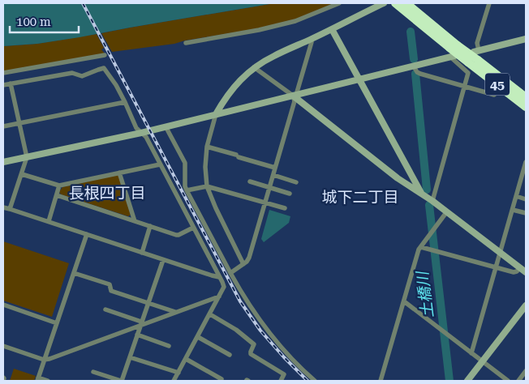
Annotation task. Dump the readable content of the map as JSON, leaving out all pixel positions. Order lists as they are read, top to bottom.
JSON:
{
  "streets": {
    "highway": ["45"]
  },
  "districts": ["長根四丁目", "城下二丁目"],
  "water": ["土橋川"],
  "scale_bar": "100 m"
}
